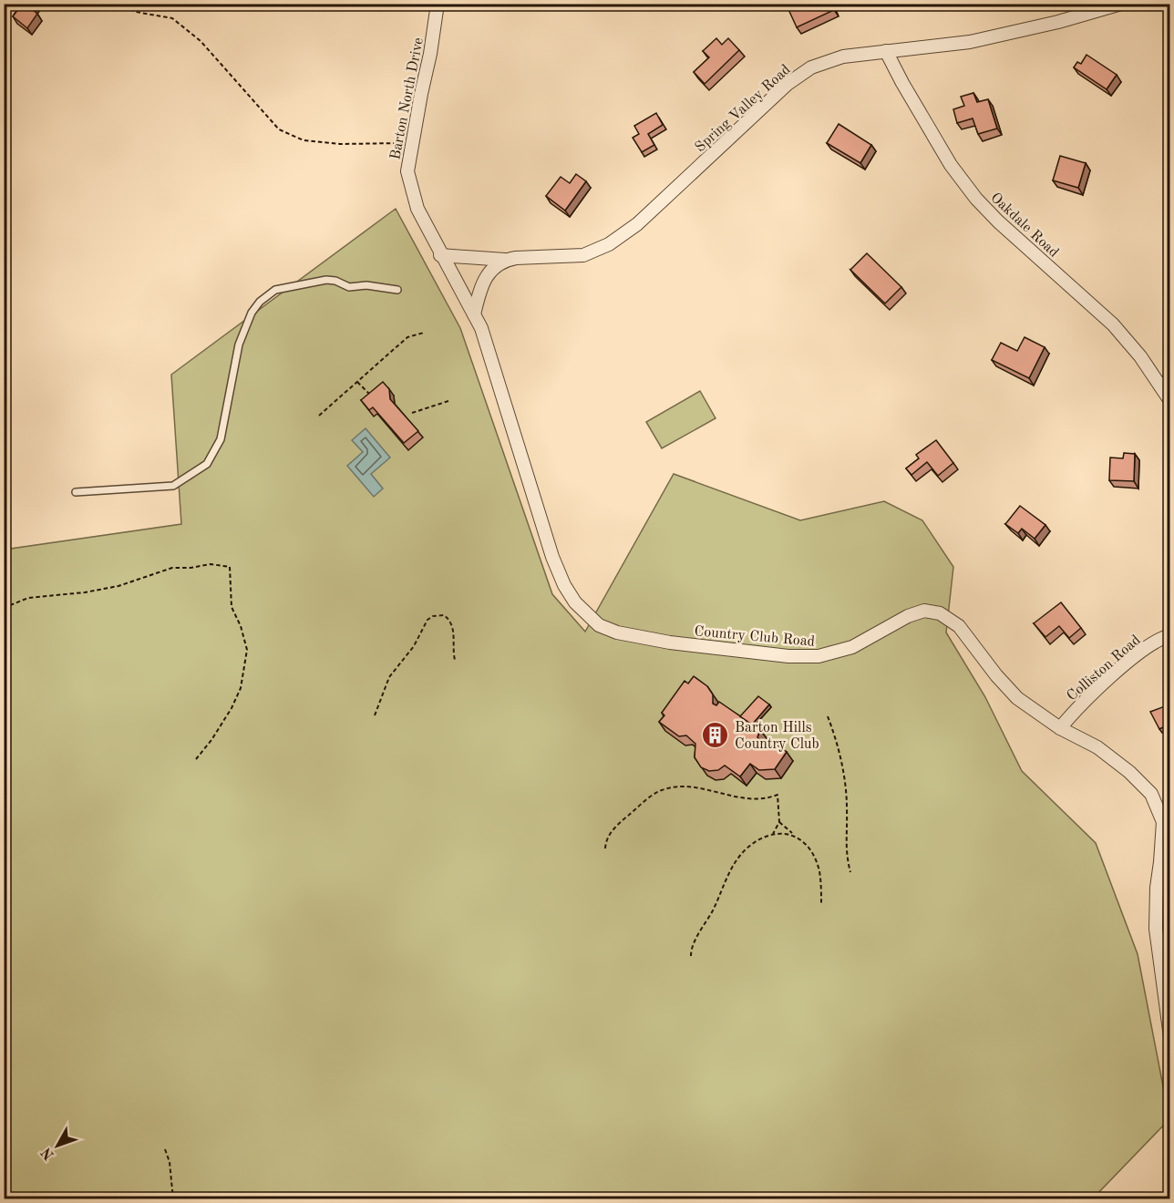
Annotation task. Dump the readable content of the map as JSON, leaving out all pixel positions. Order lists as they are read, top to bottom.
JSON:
{
  "streets": {
    "street": [
      "Barton North Drive",
      "Spring Valley Road",
      "Oakdale Road",
      "Country Club Road",
      "Colliston Road"
    ]
  },
  "crossings": [
    ["Barton North Drive", "Spring Valley Road"],
    ["Barton North Drive", "Country Club Road"],
    ["Spring Valley Road", "Oakdale Road"],
    ["Country Club Road", "Colliston Road"]
  ],
  "places": {
    "building": ["Barton Hills Country Club"]
  },
  "north": "bottom left"
}
